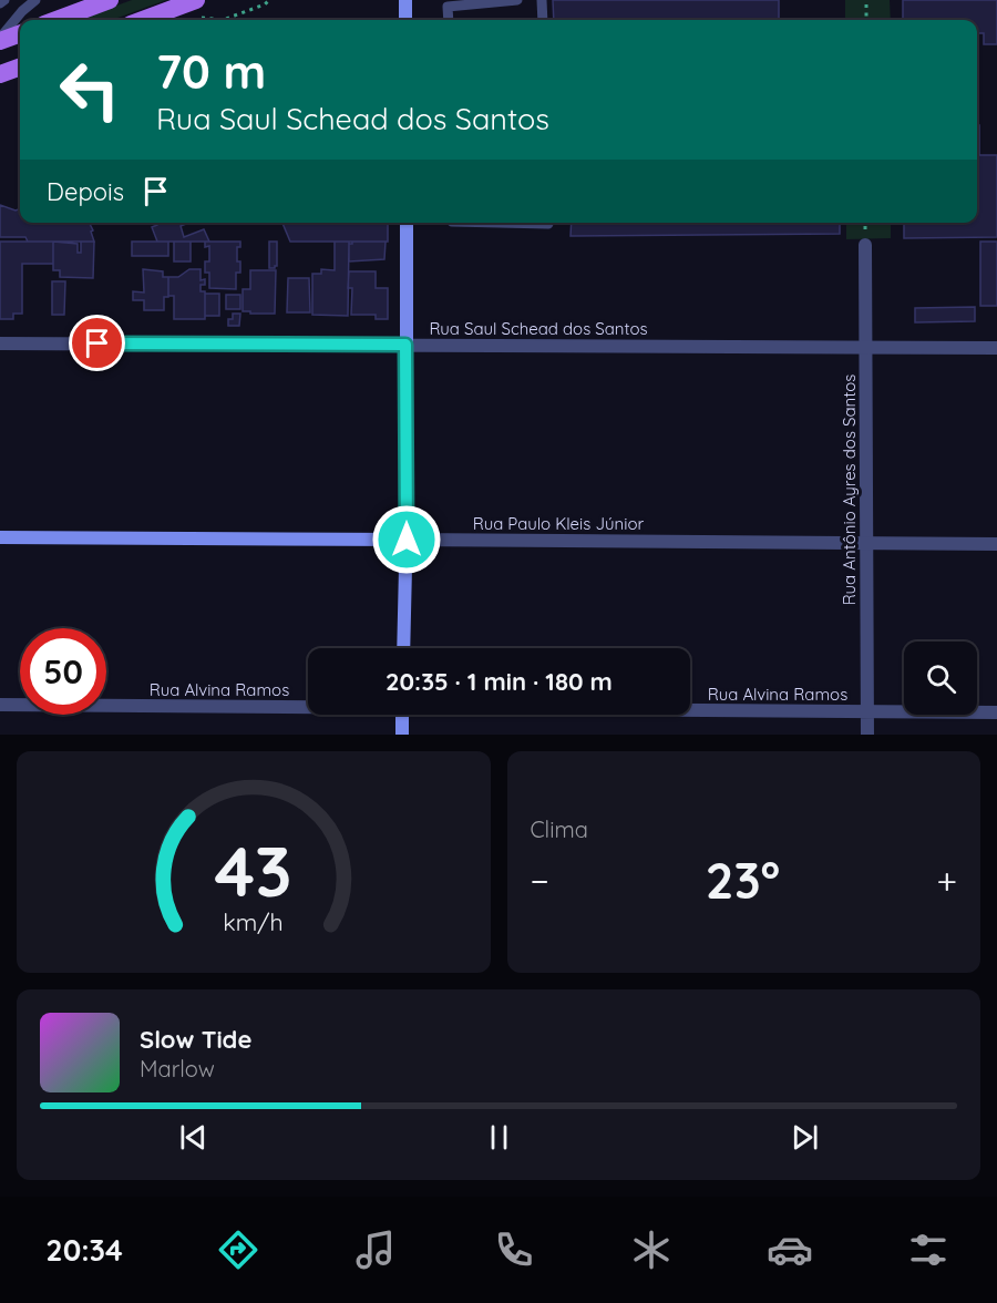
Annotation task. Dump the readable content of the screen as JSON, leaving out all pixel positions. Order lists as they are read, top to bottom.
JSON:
{
  "streets": {
    "main road": ["Rua Paulo Kleis Júnior"],
    "street": ["Rua Saul Schead dos Santos", "Rua Antônio Ayres dos Santos", "Rua Alvina Ramos"]
  },
  "crossings": [
    ["Rua Saul Schead dos Santos", "Rua Antônio Ayres dos Santos"],
    ["Rua Antônio Ayres dos Santos", "Rua Paulo Kleis Júnior"],
    ["Rua Antônio Ayres dos Santos", "Rua Alvina Ramos"]
  ],
  "page": {
    "turn": ["70 m", "Rua Saul Schead dos Santos"],
    "then": "Depois",
    "limit": "50",
    "trip": "20:35 · 1 min · 180 m",
    "tile": "Clima",
    "heat": ["−", "23°", "+"],
    "song": ["Slow Tide", "Marlow"],
    "tabs": "20:34",
    "gauge": ["43", "km/h"]
  }
}
